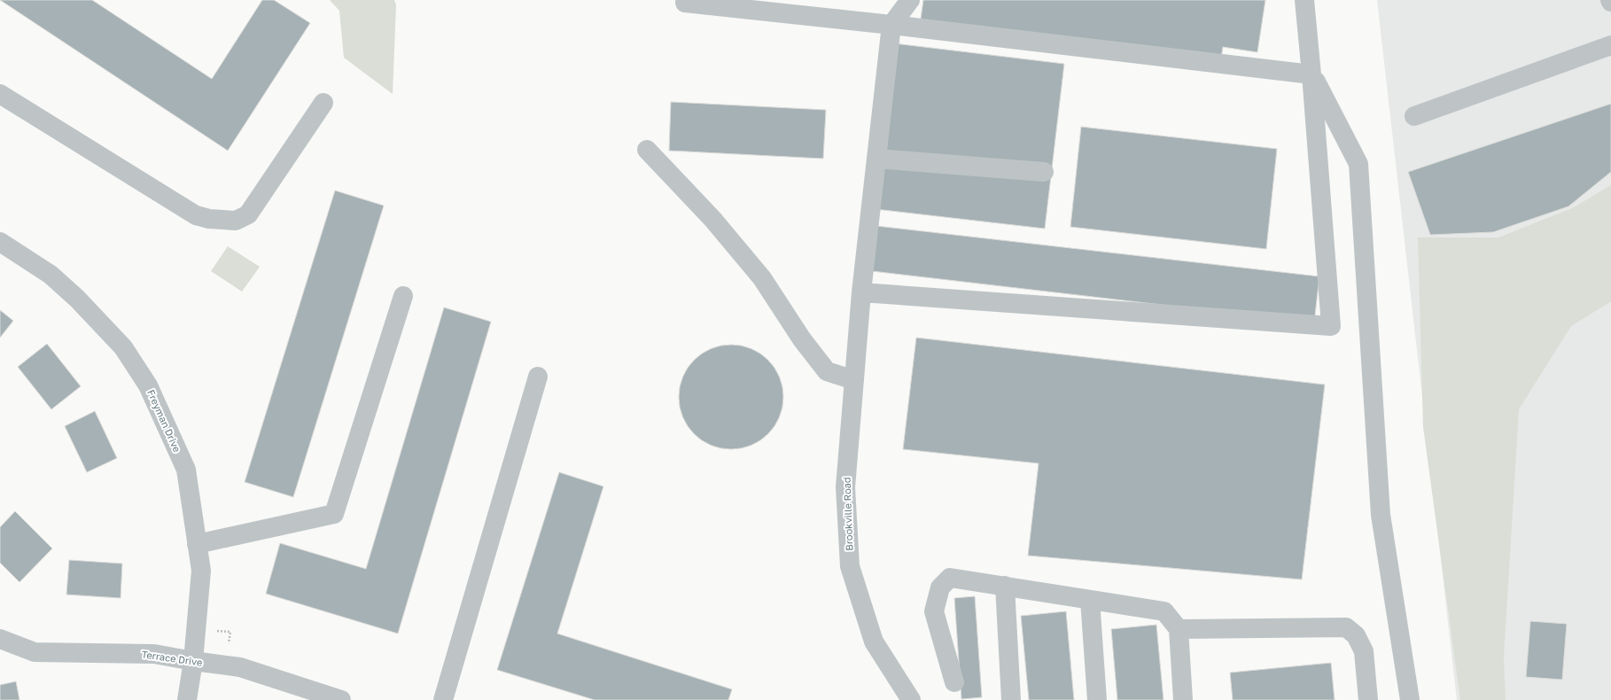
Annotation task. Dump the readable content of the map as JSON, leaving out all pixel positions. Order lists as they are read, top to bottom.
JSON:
{
  "streets": {
    "street": ["Freyman Drive", "Brookville Road", "Terrace Drive"]
  },
  "crossings": [
    ["Freyman Drive", "Terrace Drive"]
  ]
}
